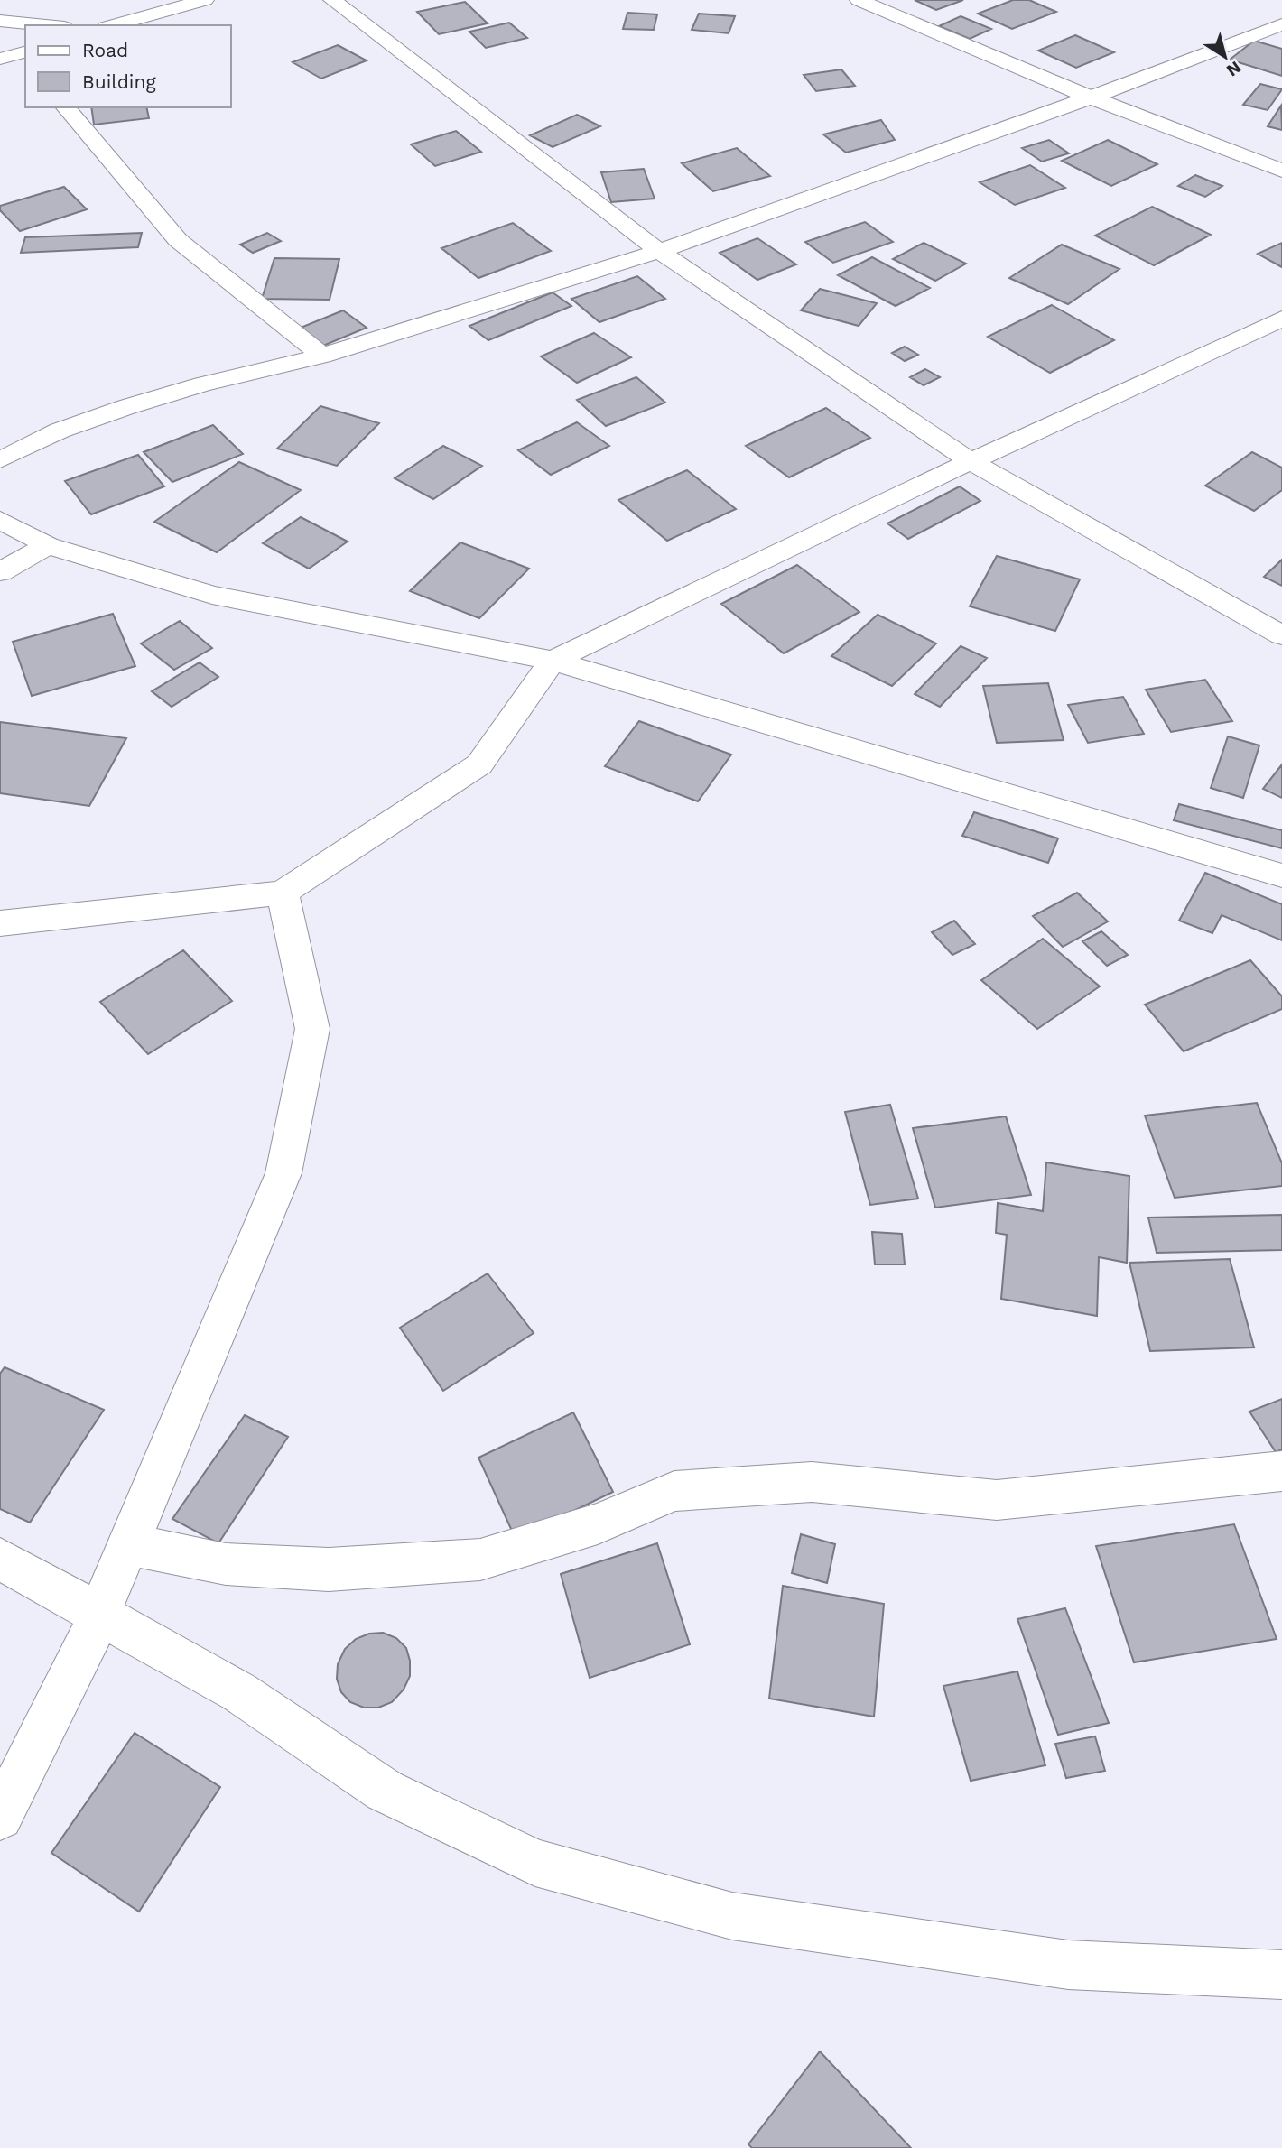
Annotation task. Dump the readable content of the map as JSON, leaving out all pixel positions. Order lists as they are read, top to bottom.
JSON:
{
  "legend": ["Road", "Building"],
  "north": "bottom right"
}
